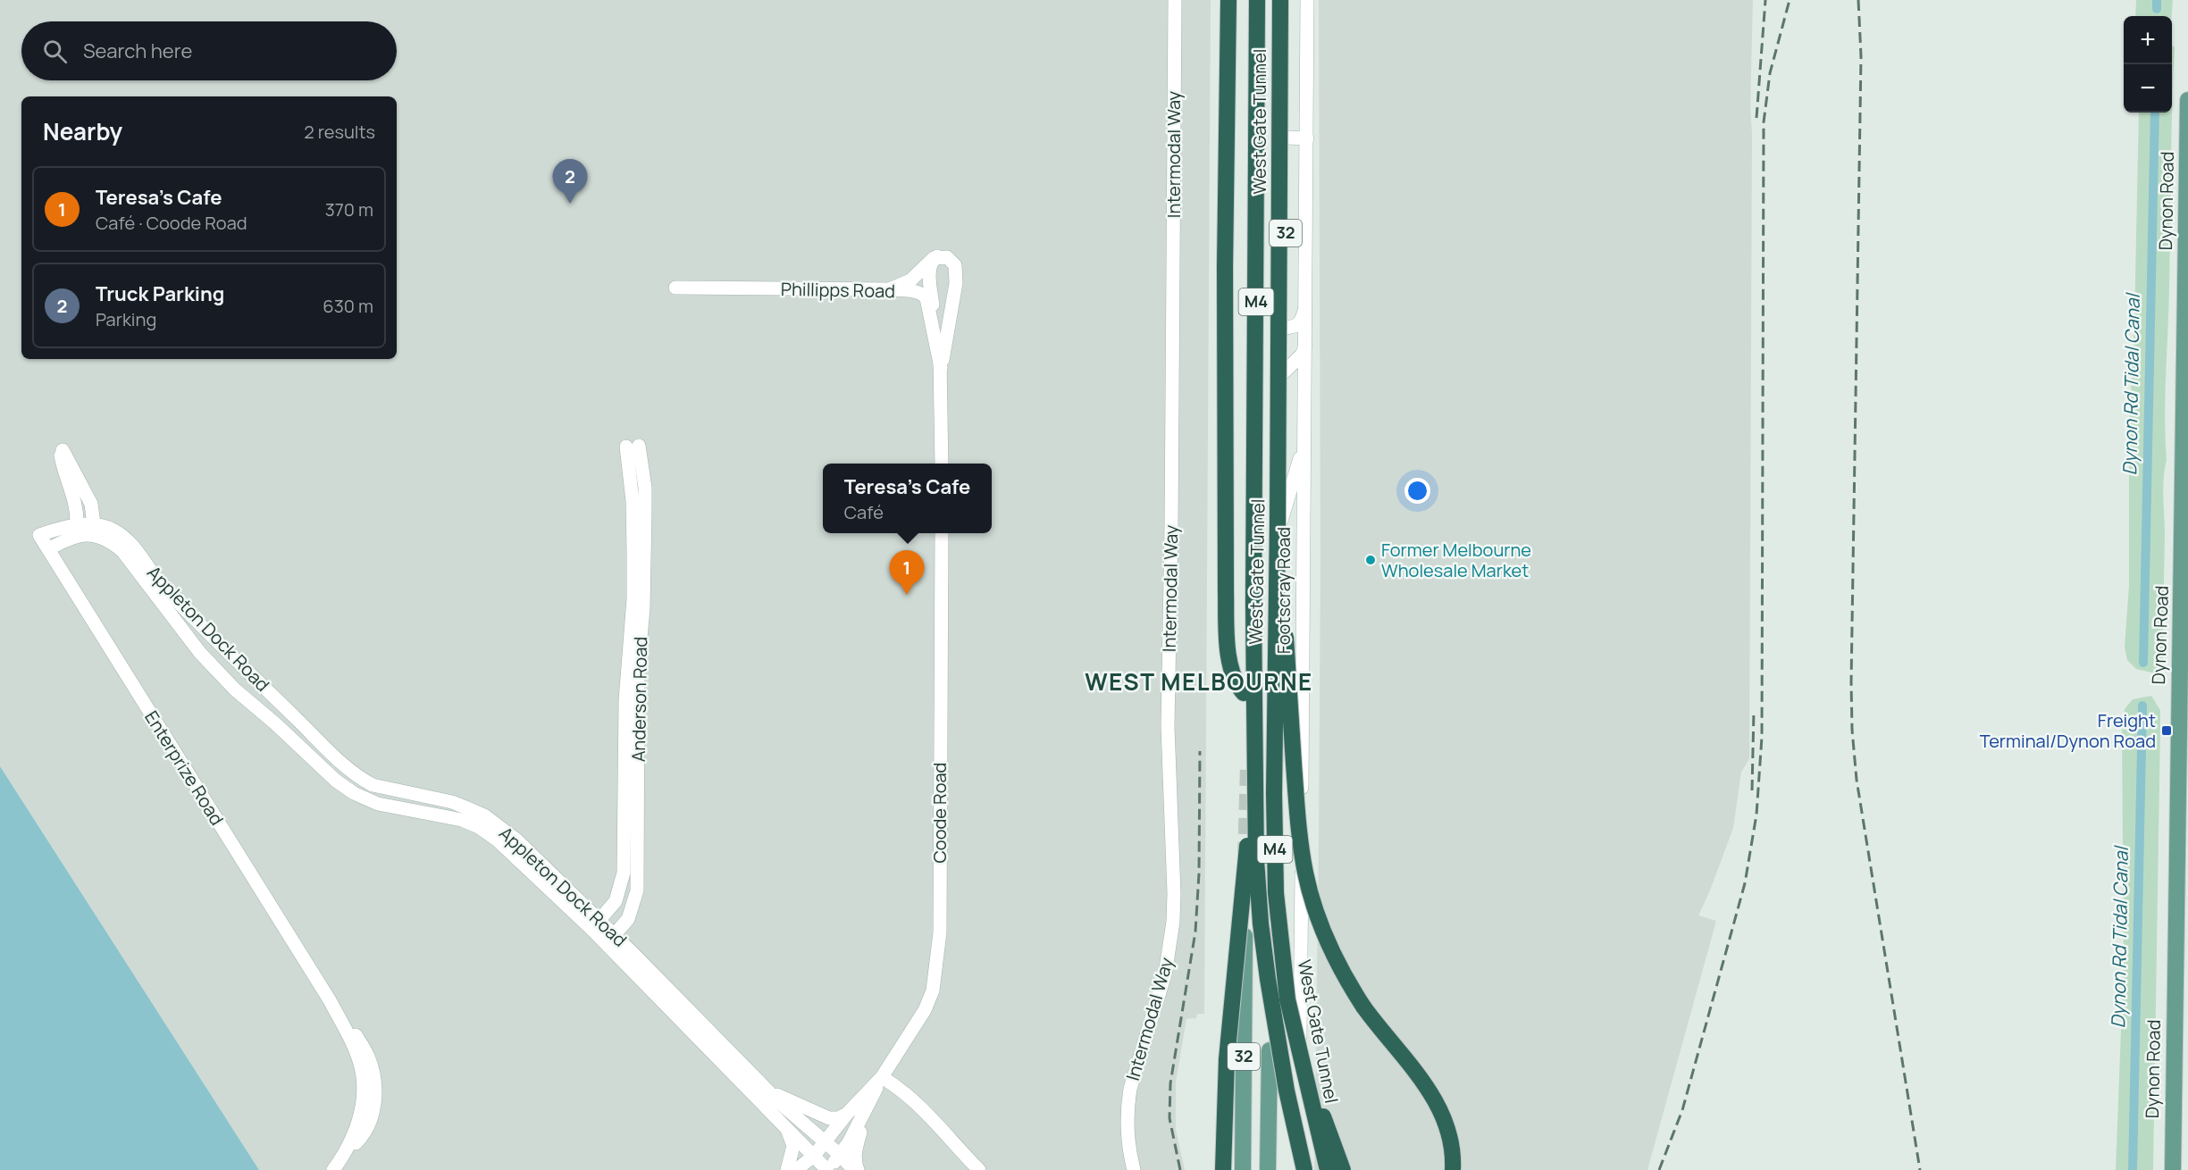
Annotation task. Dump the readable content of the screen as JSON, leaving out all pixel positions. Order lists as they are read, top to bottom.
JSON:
{
  "streets": {
    "highway": ["West Gate Tunnel", "M4"],
    "main road": ["Dynon Road", "32"],
    "street": [
      "Intermodal Way",
      "Phillipps Road",
      "Footscray Road",
      "Appleton Dock Road",
      "Anderson Road",
      "Enterprize Road",
      "Coode Road"
    ]
  },
  "crossings": [
    ["West Gate Tunnel", "Footscray Road"],
    ["32", "Footscray Road"],
    ["Appleton Dock Road", "Anderson Road"],
    ["Appleton Dock Road", "Enterprize Road"],
    ["Appleton Dock Road", "Coode Road"]
  ],
  "districts": ["WEST MELBOURNE"],
  "water": ["Dynon Rd Tidal Canal"],
  "places": {
    "other": ["Former Melbourne Wholesale Market"],
    "transit": ["Freight Terminal/Dynon Road"]
  },
  "page": {
    "map_buttons": ["+", "−"],
    "search": "Search here",
    "heading": ["Nearby", "2 results"],
    "pins": ["2", "1"],
    "list": [
      {
        "mark": "1",
        "name": "Teresa's Cafe",
        "note": "Café · Coode Road",
        "value": "370 m"
      },
      {
        "mark": "2",
        "name": "Truck Parking",
        "note": "Parking",
        "value": "630 m"
      }
    ],
    "popup": ["Teresa's Cafe", "Café"]
  }
}
